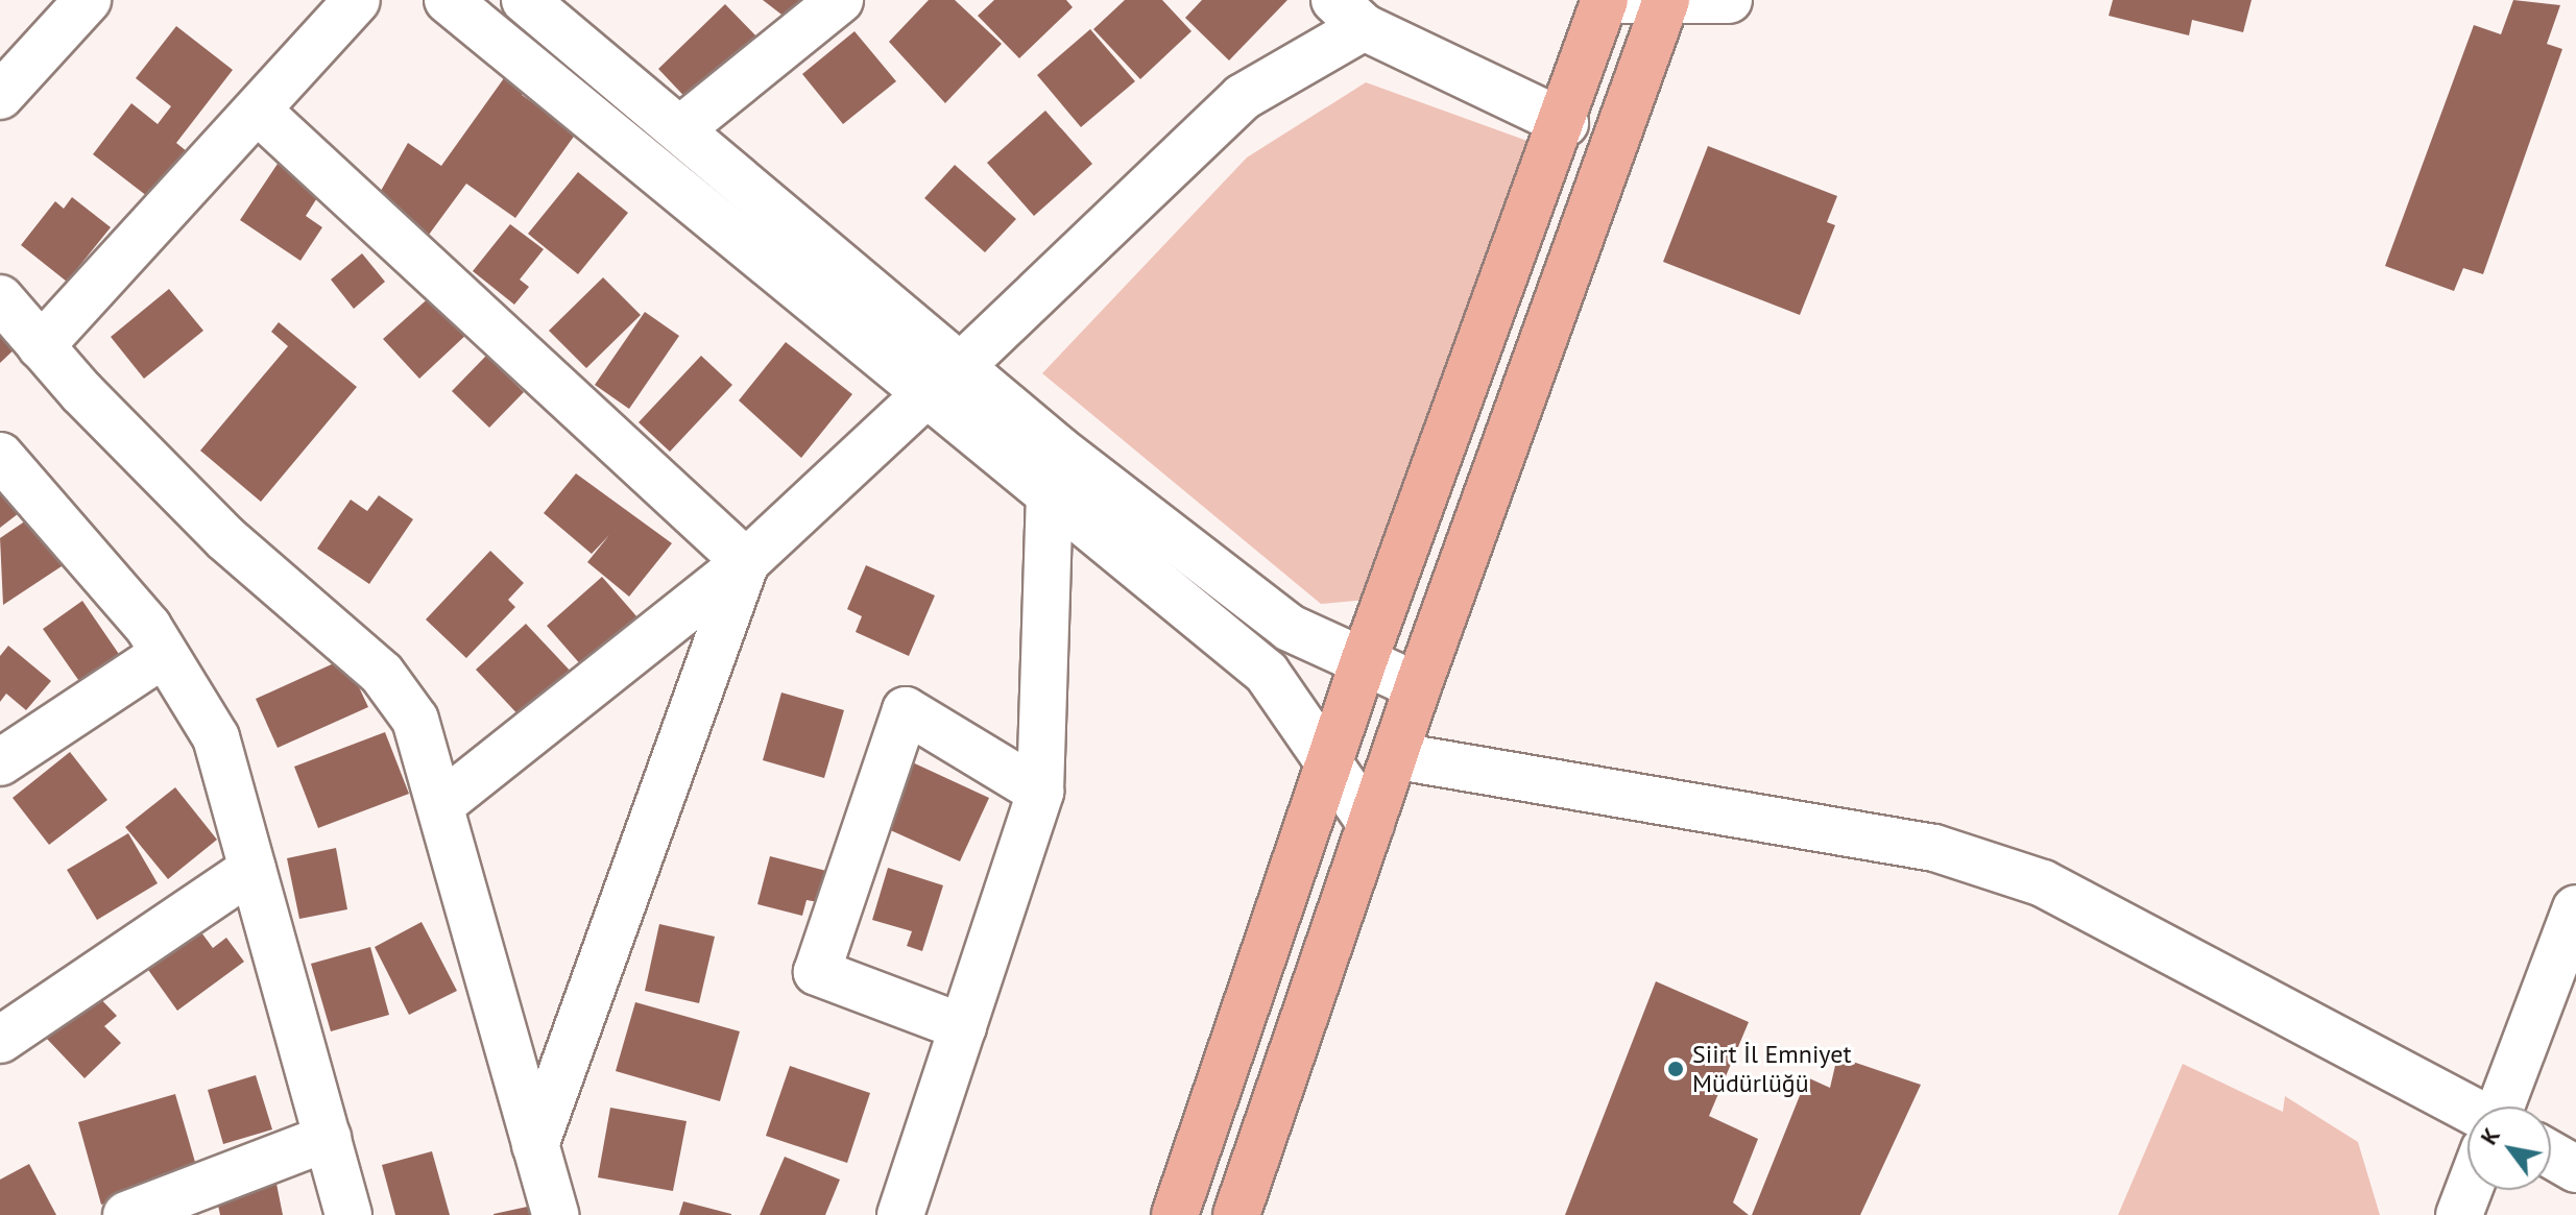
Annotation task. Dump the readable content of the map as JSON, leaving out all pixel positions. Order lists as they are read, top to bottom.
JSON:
{
  "places": ["Siirt İl Emniyet Müdürlüğü"],
  "north": "top left"
}
